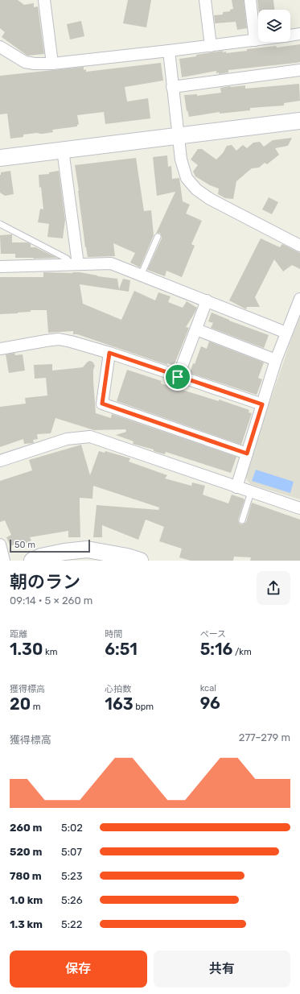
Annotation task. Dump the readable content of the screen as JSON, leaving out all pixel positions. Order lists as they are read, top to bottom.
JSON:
{
  "scale_bar": "50 m",
  "page": {
    "scale": "50 m",
    "heading": ["朝のラン", "09:14 · 5 × 260 m"],
    "stats": [
      ["距離", "1.30 km"],
      ["時間", "6:51"],
      ["ペース", "5:16 /km"],
      ["獲得標高", "20 m"],
      ["心拍数", "163 bpm"],
      ["kcal", "96"]
    ],
    "chart": ["獲得標高", "277–279 m"],
    "list": [
      {
        "name": "260 m",
        "note": "5:02"
      },
      {
        "name": "520 m",
        "note": "5:07"
      },
      {
        "name": "780 m",
        "note": "5:23"
      },
      {
        "name": "1.0 km",
        "note": "5:26"
      },
      {
        "name": "1.3 km",
        "note": "5:22"
      }
    ],
    "buttons": ["保存", "共有"]
  }
}
